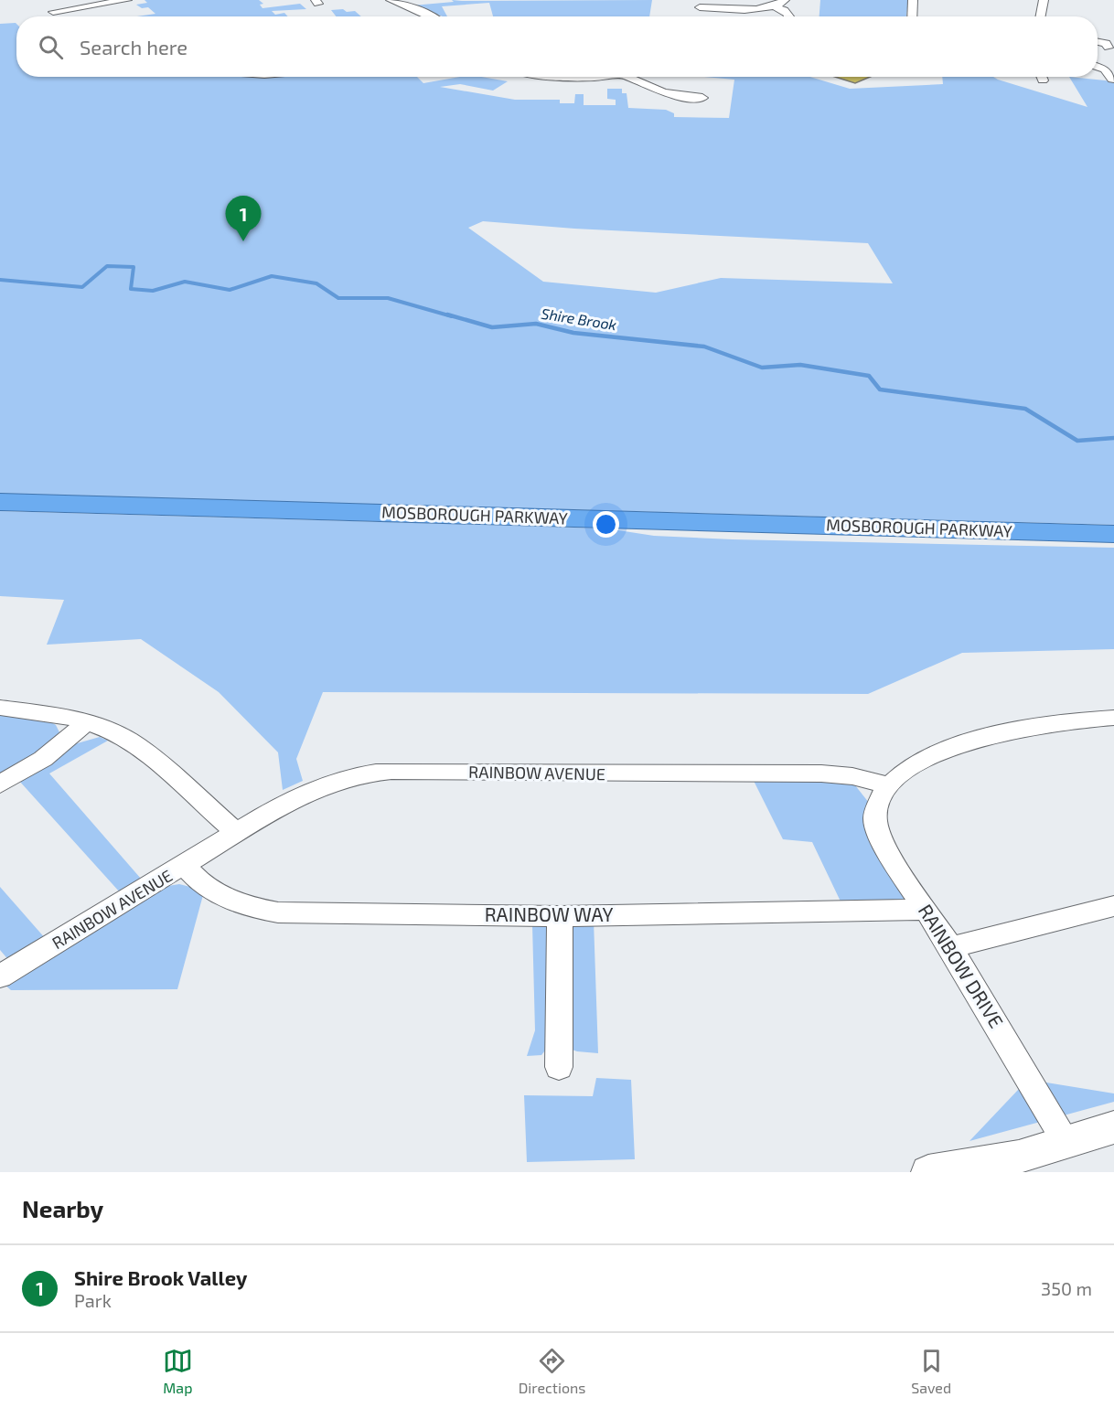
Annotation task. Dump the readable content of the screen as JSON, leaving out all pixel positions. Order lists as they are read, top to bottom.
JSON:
{
  "streets": {
    "highway": ["MOSBOROUGH PARKWAY"],
    "street": ["RAINBOW AVENUE", "RAINBOW WAY", "RAINBOW DRIVE"]
  },
  "crossings": [
    ["RAINBOW AVENUE", "RAINBOW WAY"],
    ["RAINBOW AVENUE", "RAINBOW DRIVE"],
    ["RAINBOW WAY", "RAINBOW DRIVE"]
  ],
  "water": ["Shire Brook"],
  "page": {
    "search": "Search here",
    "pins": "1",
    "heading": "Nearby",
    "list": [
      {
        "mark": "1",
        "name": "Shire Brook Valley",
        "note": "Park",
        "value": "350 m"
      }
    ],
    "nav": ["Map", "Directions", "Saved"]
  }
}
